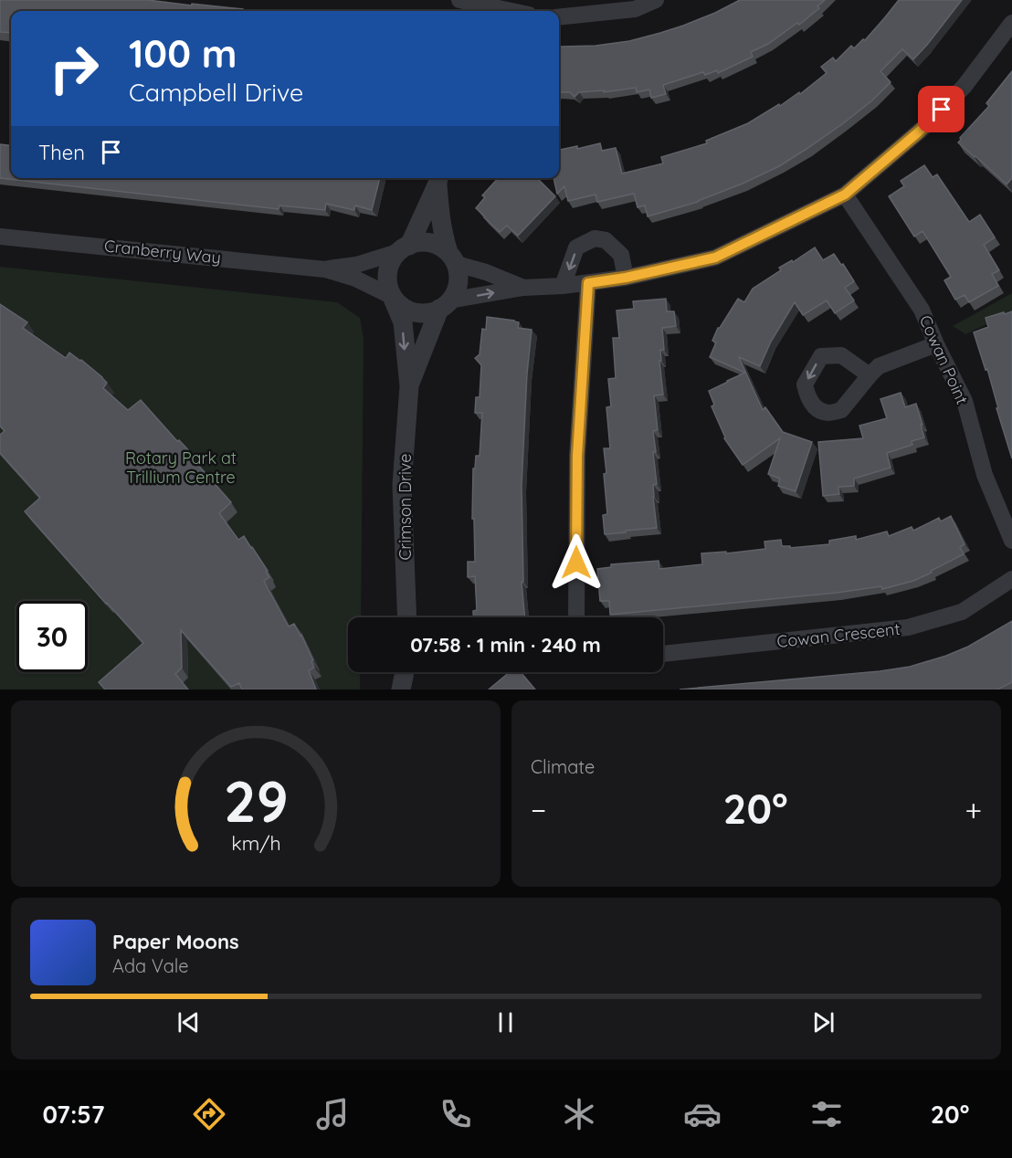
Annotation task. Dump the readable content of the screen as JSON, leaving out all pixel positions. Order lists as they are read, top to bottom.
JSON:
{
  "streets": {
    "street": [
      "Cranberry Way",
      "Cowan Point",
      "Crimson Drive",
      "Cowan Crescent"
    ]
  },
  "crossings": [
    ["Cranberry Way", "Crimson Drive"]
  ],
  "parks": ["Rotary Park at Trillium Centre"],
  "page": {
    "turn": ["100 m", "Campbell Drive"],
    "then": "Then",
    "limit": "30",
    "trip": "07:58 · 1 min · 240 m",
    "tile": "Climate",
    "heat": ["−", "20°", "+"],
    "song": ["Paper Moons", "Ada Vale"],
    "tabs": ["07:57", "20°"],
    "gauge": ["29", "km/h"]
  }
}
